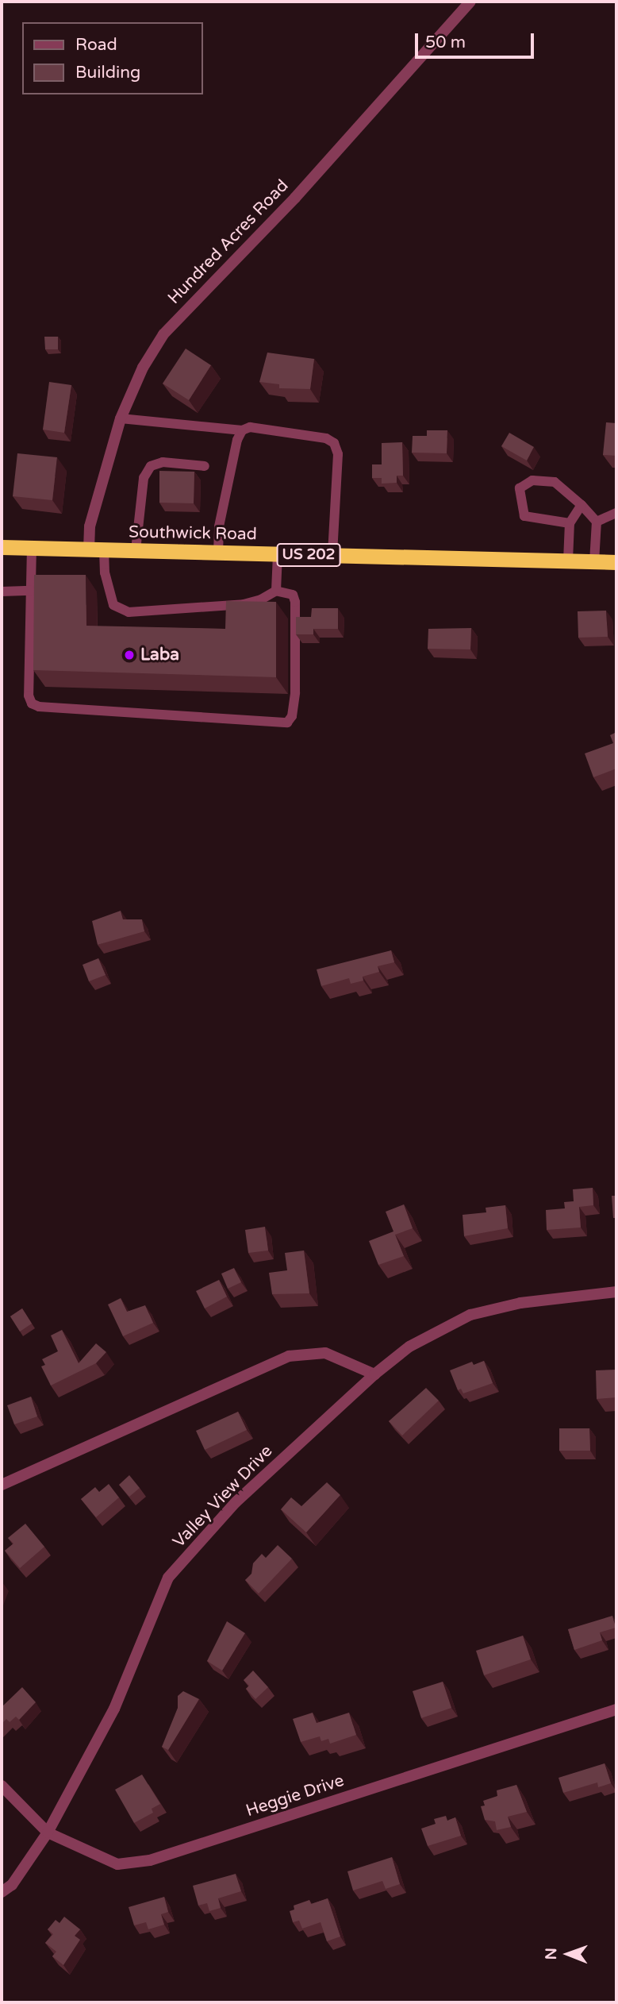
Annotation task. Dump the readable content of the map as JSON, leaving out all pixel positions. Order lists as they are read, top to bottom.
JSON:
{
  "streets": {
    "highway": ["Southwick Road", "US 202"],
    "street": ["Hundred Acres Road", "Valley View Drive", "Heggie Drive"]
  },
  "crossings": [
    ["Hundred Acres Road", "Southwick Road"],
    ["Valley View Drive", "Heggie Drive"]
  ],
  "places": ["Laba"],
  "legend": ["Road", "Building"],
  "scale_bar": "50 m",
  "north": "left"
}
